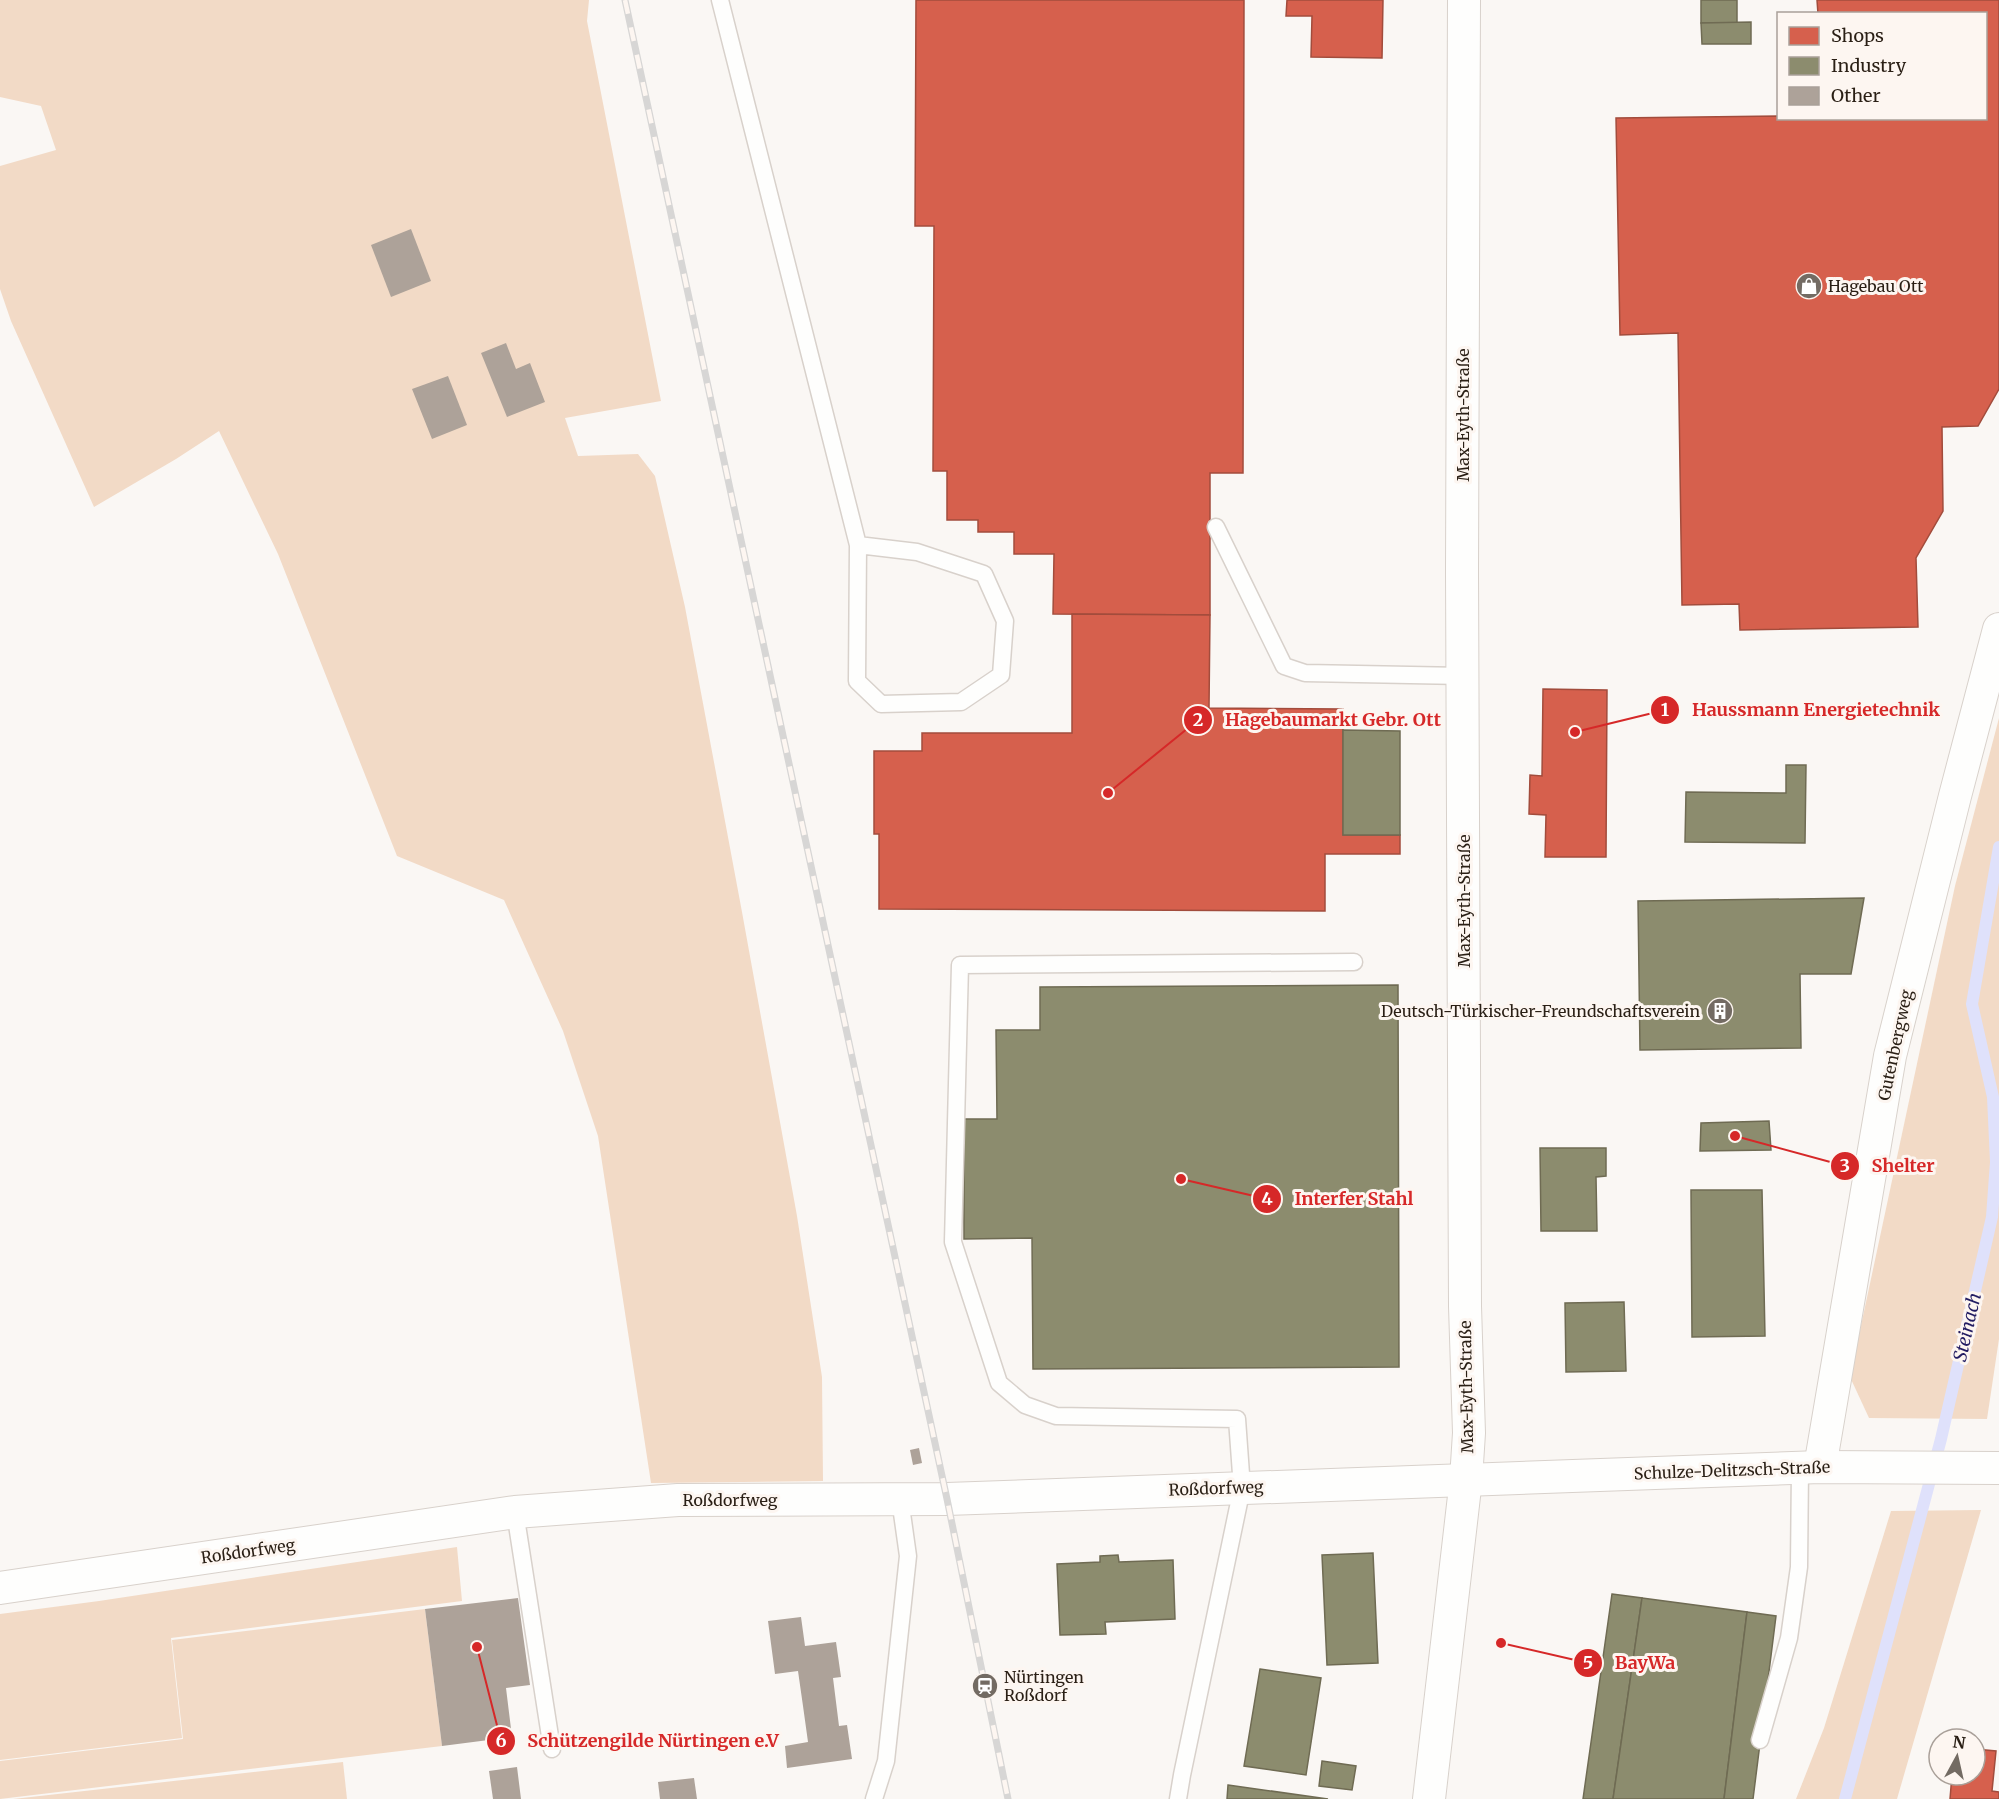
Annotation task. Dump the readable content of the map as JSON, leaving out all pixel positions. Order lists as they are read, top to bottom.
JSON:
{
  "streets": {
    "street": [
      "Max-Eyth-Straße",
      "Gutenbergweg",
      "Schulze-Delitzsch-Straße",
      "Roßdorfweg"
    ]
  },
  "crossings": [
    ["Max-Eyth-Straße", "Schulze-Delitzsch-Straße"],
    ["Max-Eyth-Straße", "Roßdorfweg"],
    ["Gutenbergweg", "Schulze-Delitzsch-Straße"],
    ["Schulze-Delitzsch-Straße", "Roßdorfweg"]
  ],
  "water": ["Steinach"],
  "places": {
    "shop": ["Hagebau Ott"],
    "other": [
      "Haussmann Energietechnik",
      "Hagebaumarkt Gebr. Ott",
      "Shelter",
      "Interfer Stahl",
      "BayWa",
      "Schützengilde Nürtingen e.V"
    ],
    "building": ["Deutsch-Türkischer-Freundschaftsverein"],
    "station": ["Nürtingen Roßdorf"]
  },
  "legend": ["Shops", "Industry", "Other"],
  "north": "top"
}
